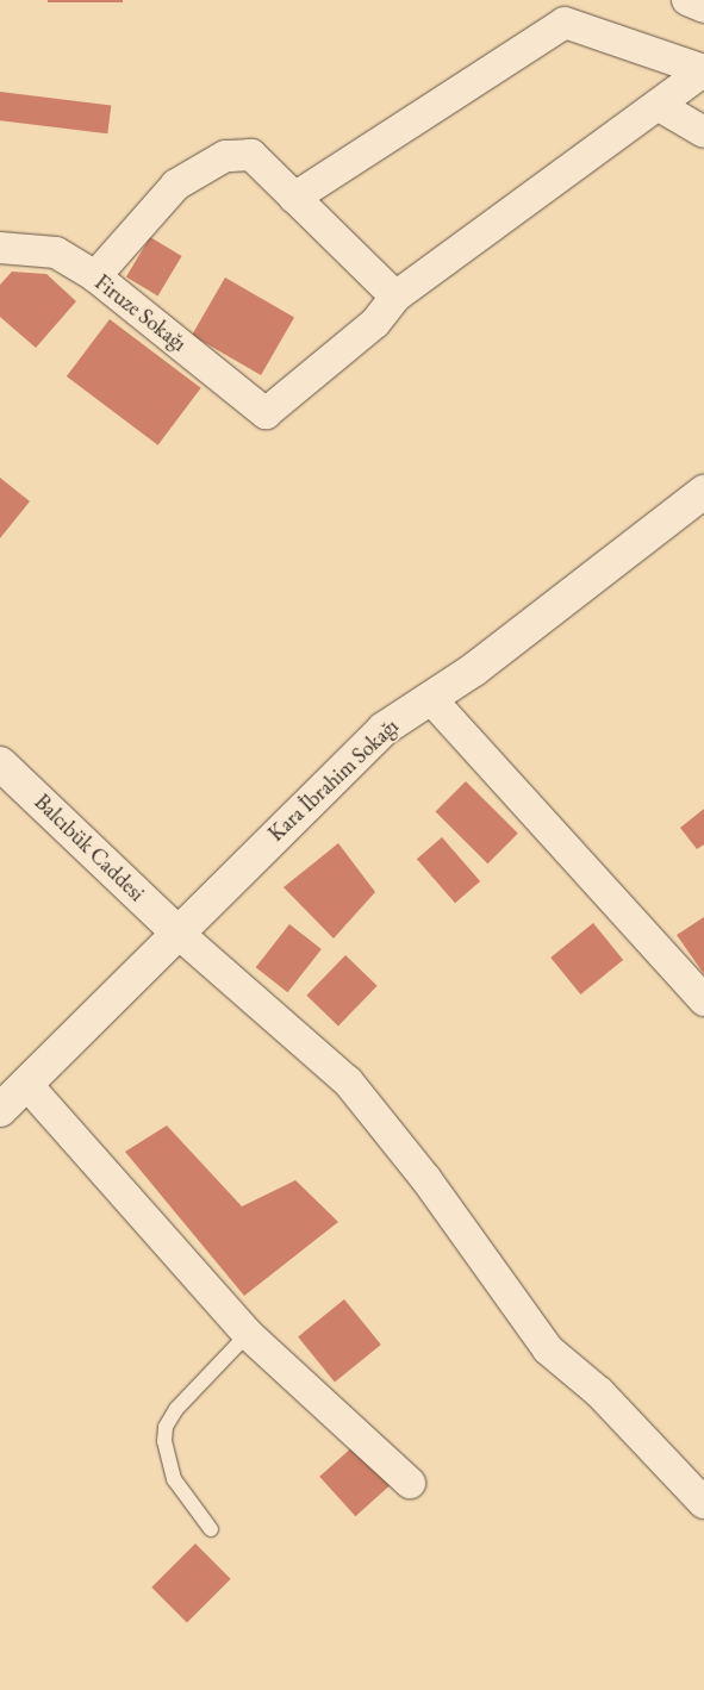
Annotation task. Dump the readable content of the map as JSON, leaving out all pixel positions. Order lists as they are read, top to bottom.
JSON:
{
  "streets": {
    "street": ["Firuze Sokağı", "Kara İbrahim Sokağı", "Balcıbük Caddesi"]
  },
  "crossings": [
    ["Kara İbrahim Sokağı", "Balcıbük Caddesi"]
  ]
}
